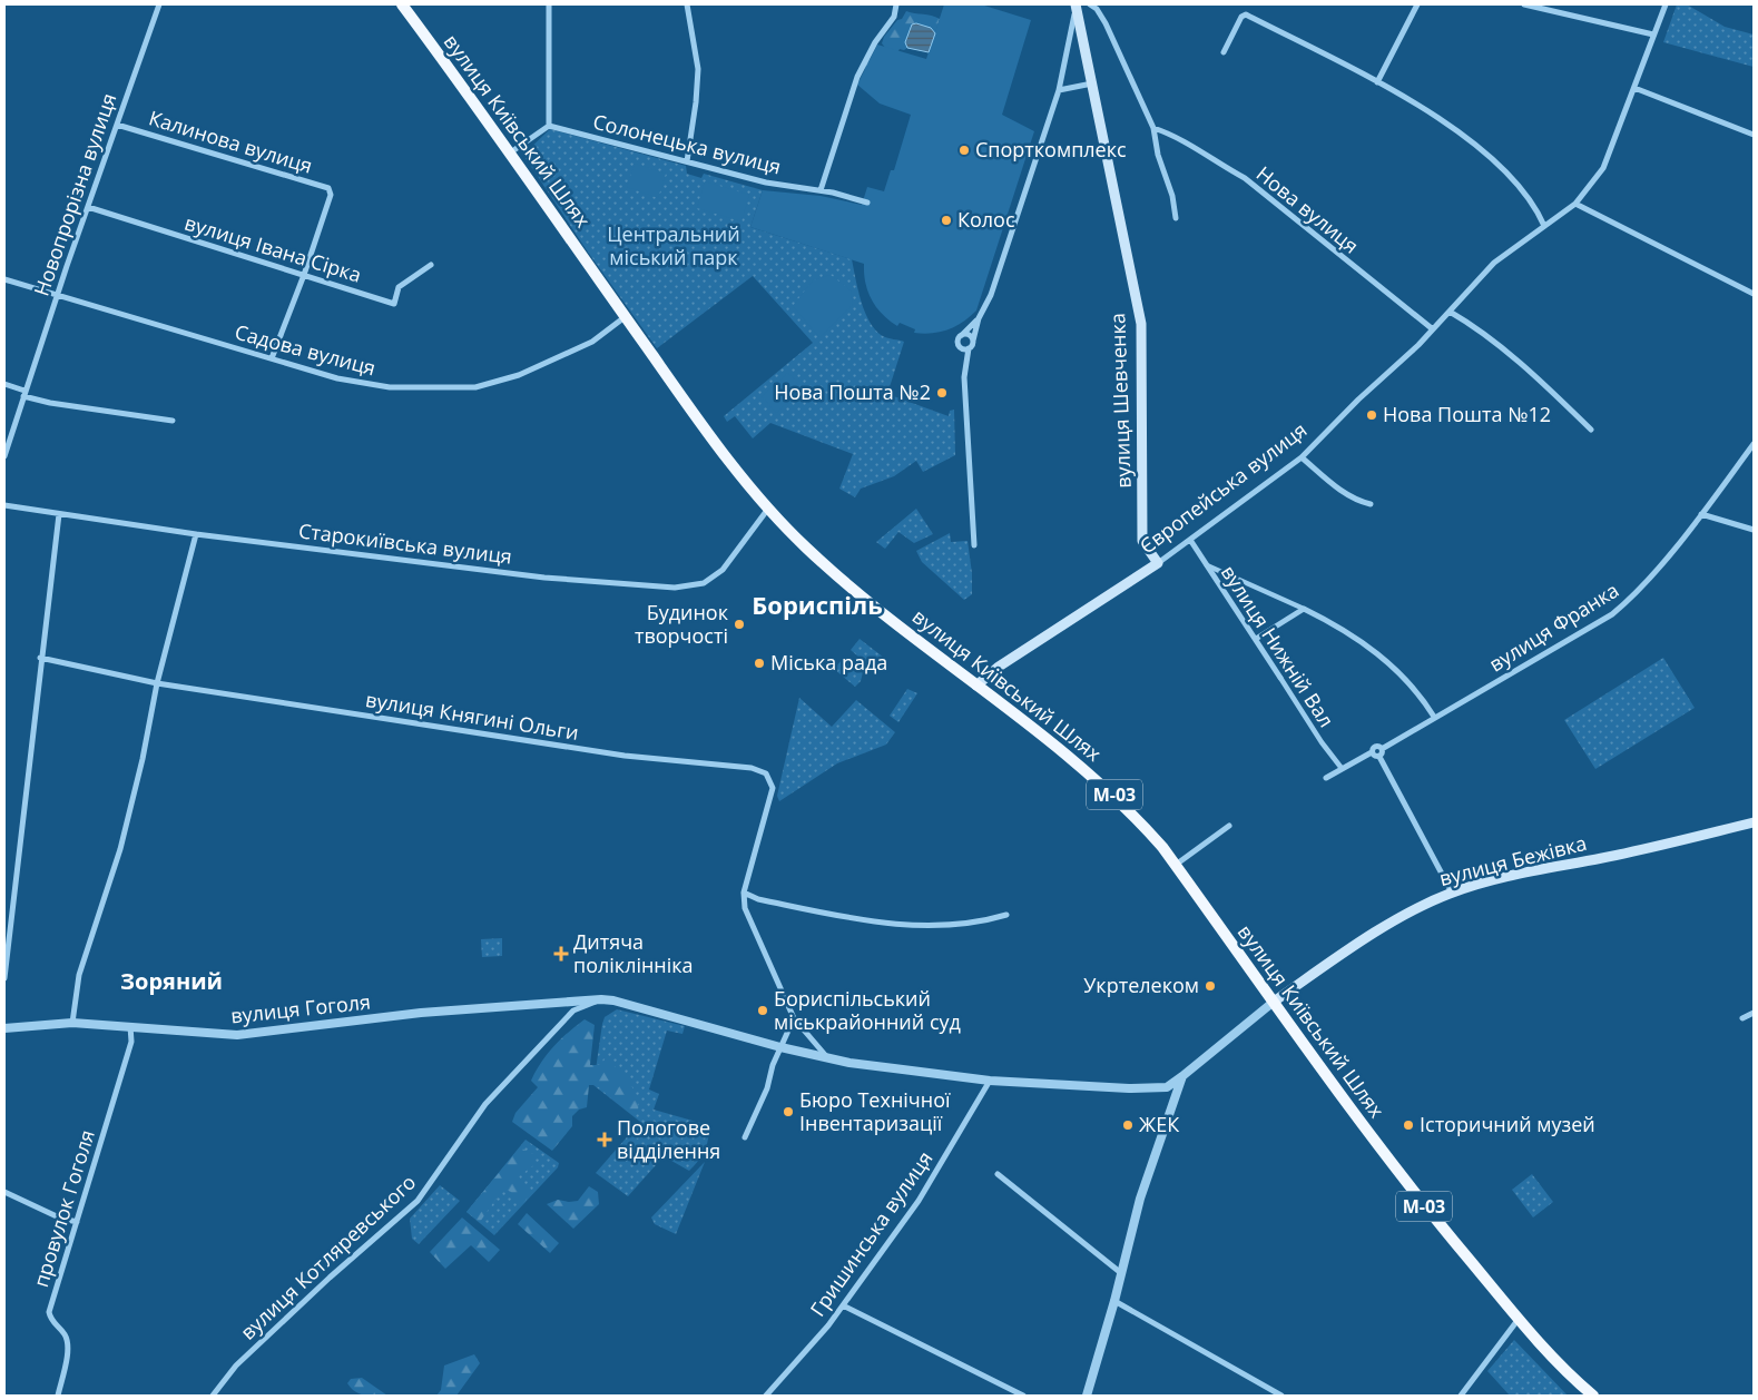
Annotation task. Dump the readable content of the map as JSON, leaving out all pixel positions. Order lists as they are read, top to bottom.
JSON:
{
  "streets": {
    "highway": ["вулиця Київський Шлях", "М-03"],
    "main road": ["вулиця Шевченка", "Європейська вулиця", "вулиця Бежівка"],
    "street": [
      "Калинова вулиця",
      "Солонецька вулиця",
      "Новопрорізна вулиця",
      "Нова вулиця",
      "вулиця Івана Сірка",
      "Садова вулиця",
      "Старокиївська вулиця",
      "вулиця Франка",
      "вулиця Нижній Вал",
      "вулиця Княгині Ольги",
      "вулиця Гоголя",
      "провулок Гоголя",
      "Гришинська вулиця",
      "вулиця Котляревського"
    ]
  },
  "crossings": [
    ["вулиця Київський Шлях", "Садова вулиця"],
    ["вулиця Київський Шлях", "Європейська вулиця"],
    ["вулиця Київський Шлях", "Старокиївська вулиця"],
    ["вулиця Київський Шлях", "вулиця Бежівка"],
    ["вулиця Київський Шлях", "вулиця Гоголя"],
    ["Калинова вулиця", "Новопрорізна вулиця"],
    ["Калинова вулиця", "вулиця Івана Сірка"],
    ["Новопрорізна вулиця", "вулиця Івана Сірка"],
    ["Новопрорізна вулиця", "Садова вулиця"],
    ["Нова вулиця", "Європейська вулиця"],
    ["вулиця Шевченка", "Європейська вулиця"],
    ["Європейська вулиця", "вулиця Нижній Вал"],
    ["вулиця Бежівка", "вулиця Гоголя"],
    ["вулиця Гоголя", "провулок Гоголя"],
    ["вулиця Гоголя", "Гришинська вулиця"],
    ["вулиця Гоголя", "вулиця Котляревського"]
  ],
  "districts": ["Бориспіль", "Зоряний"],
  "parks": ["Центральний міський парк"],
  "places": {
    "other": [
      "Спорткомплекс",
      "Колос",
      "Нова Пошта №2",
      "Нова Пошта №12",
      "Будинок творчості",
      "Міська рада",
      "Укртелеком",
      "Бориспільський міськрайонний суд",
      "Бюро Технічної Інвентаризації",
      "ЖЕК",
      "Історичний музей"
    ],
    "health": ["Дитяча поліклінніка", "Пологове відділення"]
  }
}
